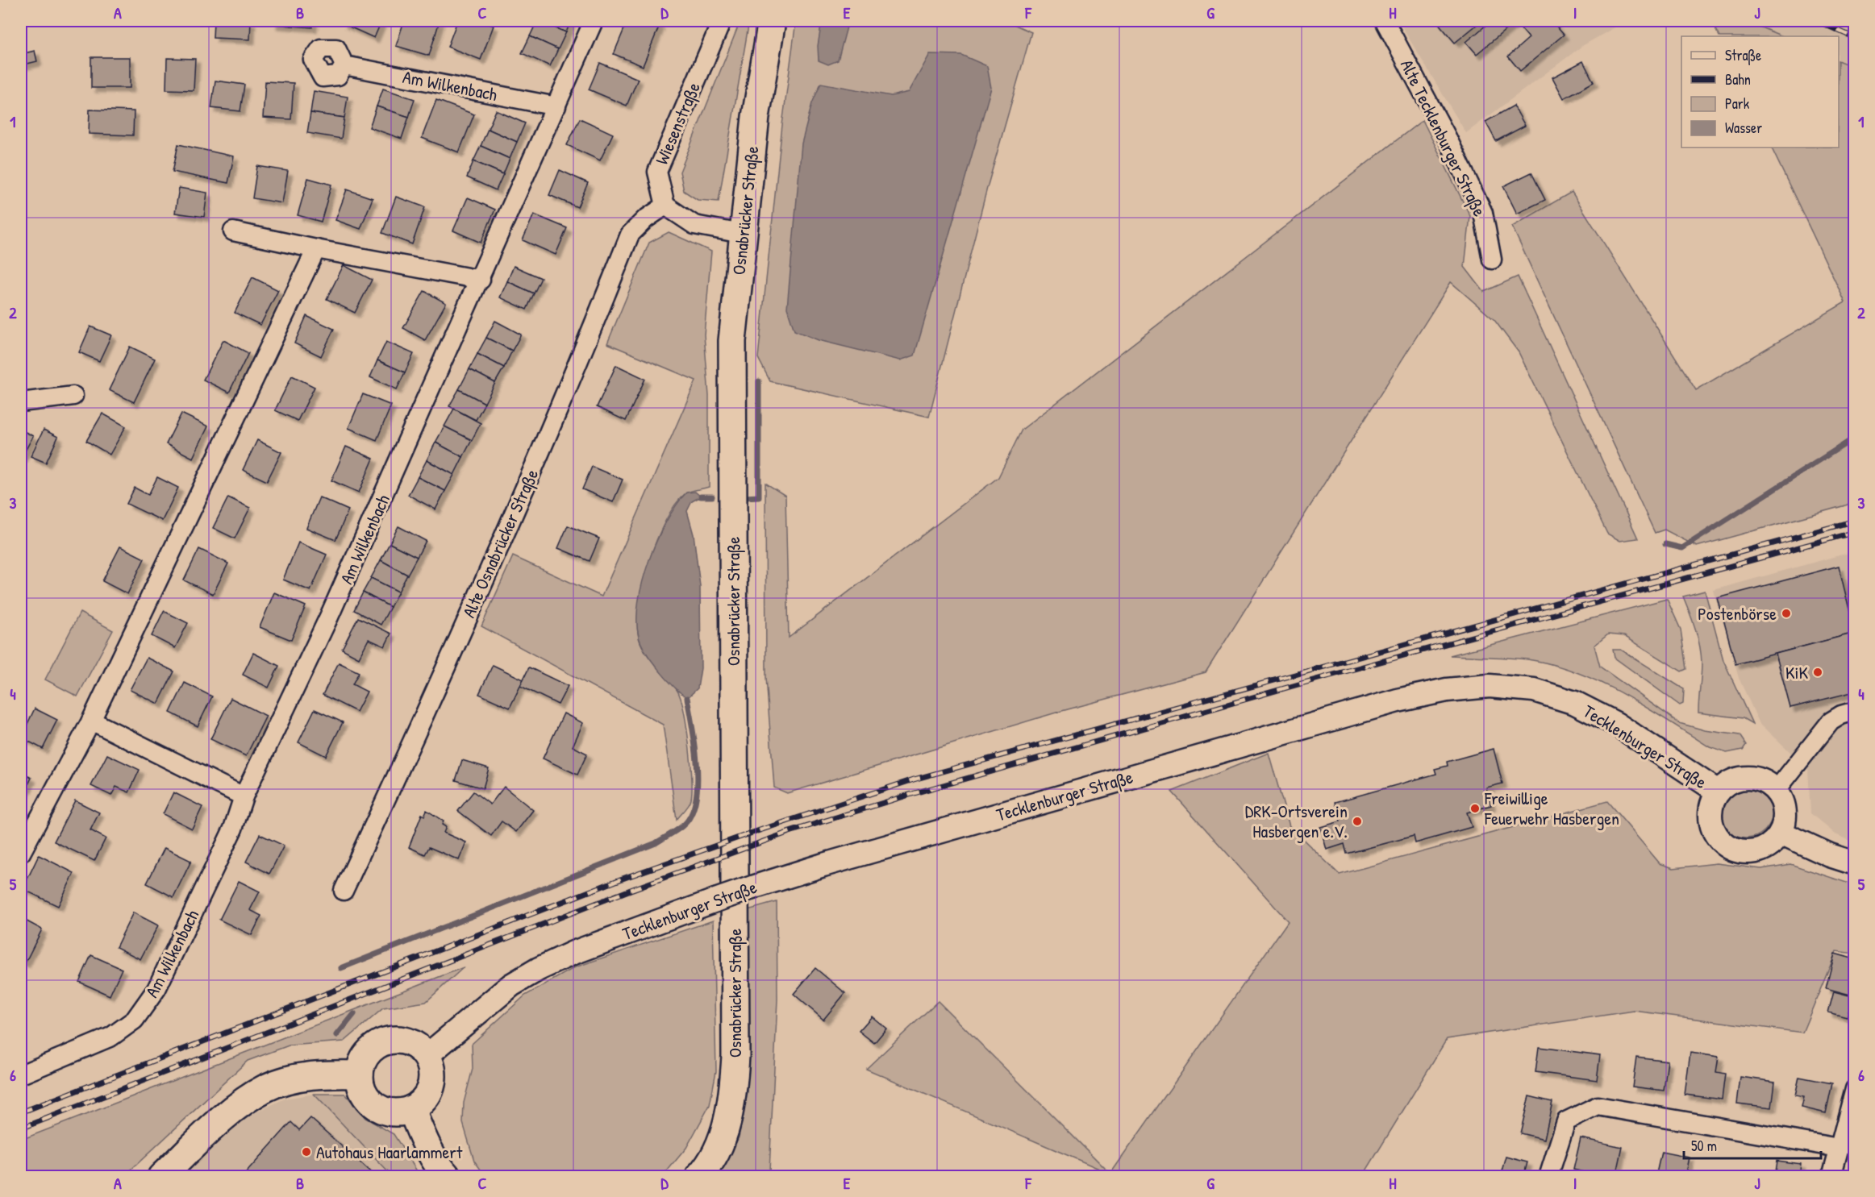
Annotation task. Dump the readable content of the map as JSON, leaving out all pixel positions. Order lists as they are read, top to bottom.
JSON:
{
  "streets": {
    "main road": ["Osnabrücker Straße"],
    "street": [
      "Am Wilkenbach",
      "Wiesenstraße",
      "Alte Tecklenburger Straße",
      "Alte Osnabrücker Straße",
      "Tecklenburger Straße"
    ]
  },
  "crossings": [
    ["Wiesenstraße", "Alte Osnabrücker Straße"]
  ],
  "places": [
    "Postenbörse",
    "KiK",
    "Freiwillige Feuerwehr Hasbergen",
    "DRK-Ortsverein Hasbergen e.V.",
    "Autohaus Haarlammert"
  ],
  "legend": [
    "Straße",
    "Bahn",
    "Park",
    "Wasser"
  ],
  "scale_bar": "50 m",
  "grid": {
    "columns": [
      "A",
      "B",
      "C",
      "D",
      "E",
      "F",
      "G",
      "H",
      "I",
      "J"
    ],
    "rows": [
      "1",
      "2",
      "3",
      "4",
      "5",
      "6"
    ]
  }
}
